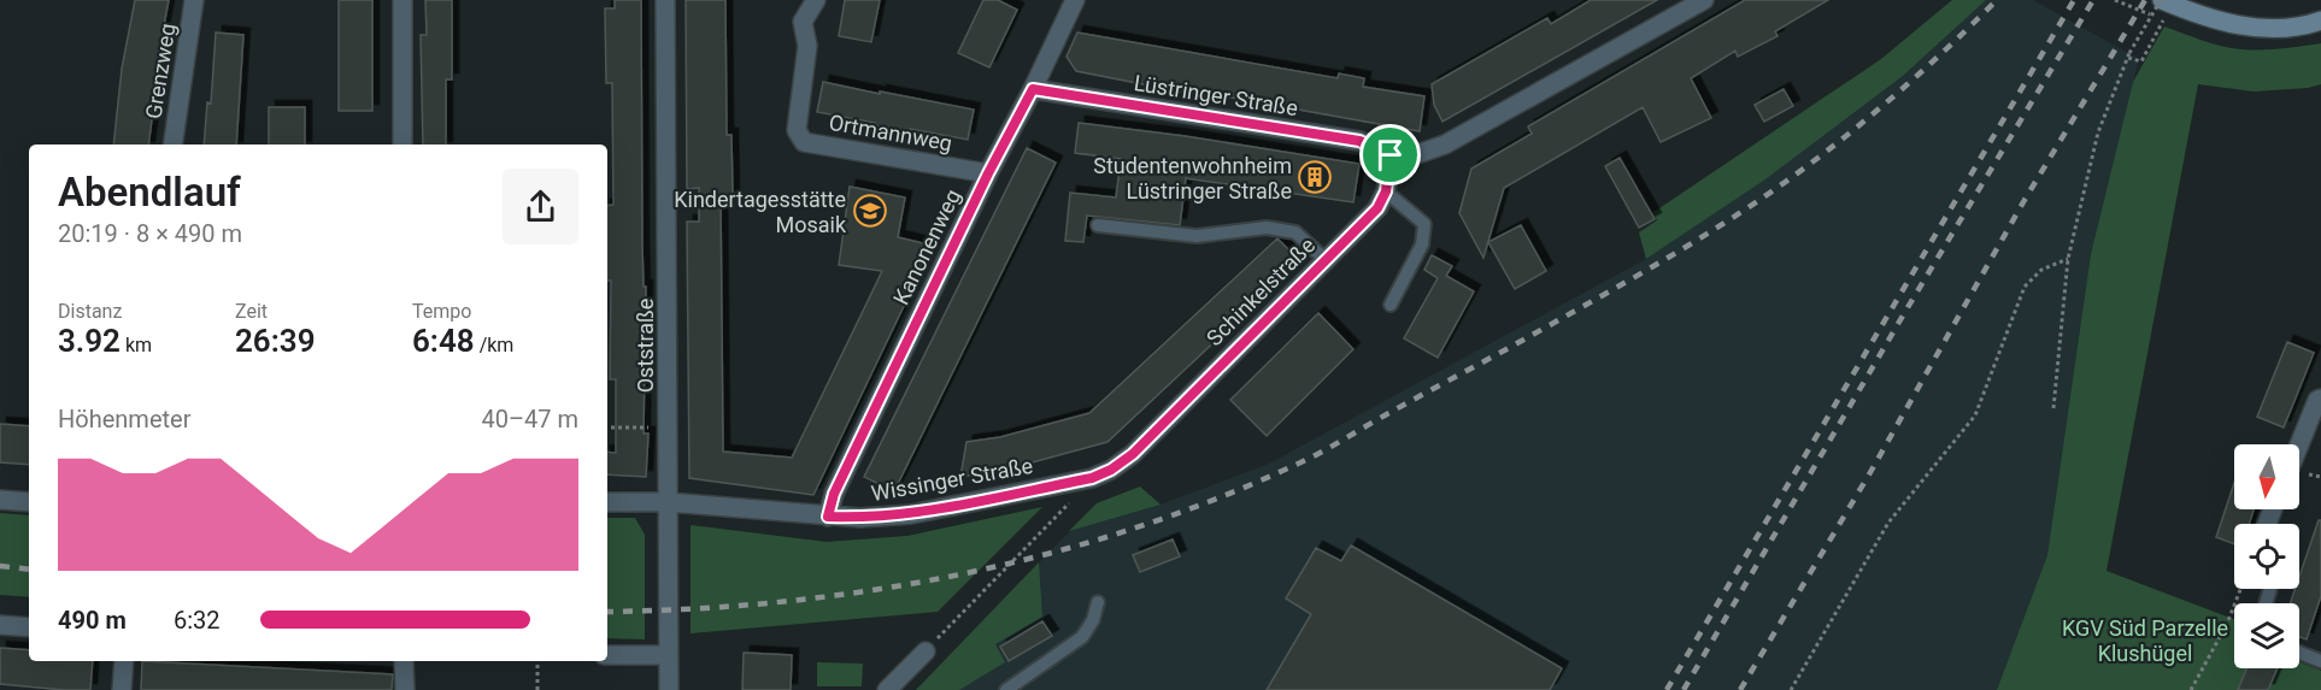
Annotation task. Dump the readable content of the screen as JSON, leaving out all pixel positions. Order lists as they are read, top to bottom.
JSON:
{
  "streets": {
    "street": [
      "Grenzweg",
      "Lüstringer Straße",
      "Ortmannweg",
      "Kanonenweg",
      "Schinkelstraße",
      "Oststraße",
      "Wissinger Straße"
    ]
  },
  "crossings": [
    ["Lüstringer Straße", "Kanonenweg"],
    ["Lüstringer Straße", "Schinkelstraße"],
    ["Ortmannweg", "Kanonenweg"],
    ["Kanonenweg", "Wissinger Straße"],
    ["Schinkelstraße", "Wissinger Straße"],
    ["Oststraße", "Wissinger Straße"]
  ],
  "parks": ["KGV Süd Parzelle Klushügel"],
  "places": {
    "building": ["Studentenwohnheim Lüstringer Straße"],
    "school or university": ["Kindertagesstätte Mosaik"]
  },
  "north": "bottom",
  "page": {
    "heading": ["Abendlauf", "20:19 · 8 × 490 m"],
    "stats": [
      ["Distanz", "3.92 km"],
      ["Zeit", "26:39"],
      ["Tempo", "6:48 /km"]
    ],
    "chart": ["Höhenmeter", "40–47 m"],
    "list": [
      {
        "name": "490 m",
        "note": "6:32"
      }
    ]
  }
}
